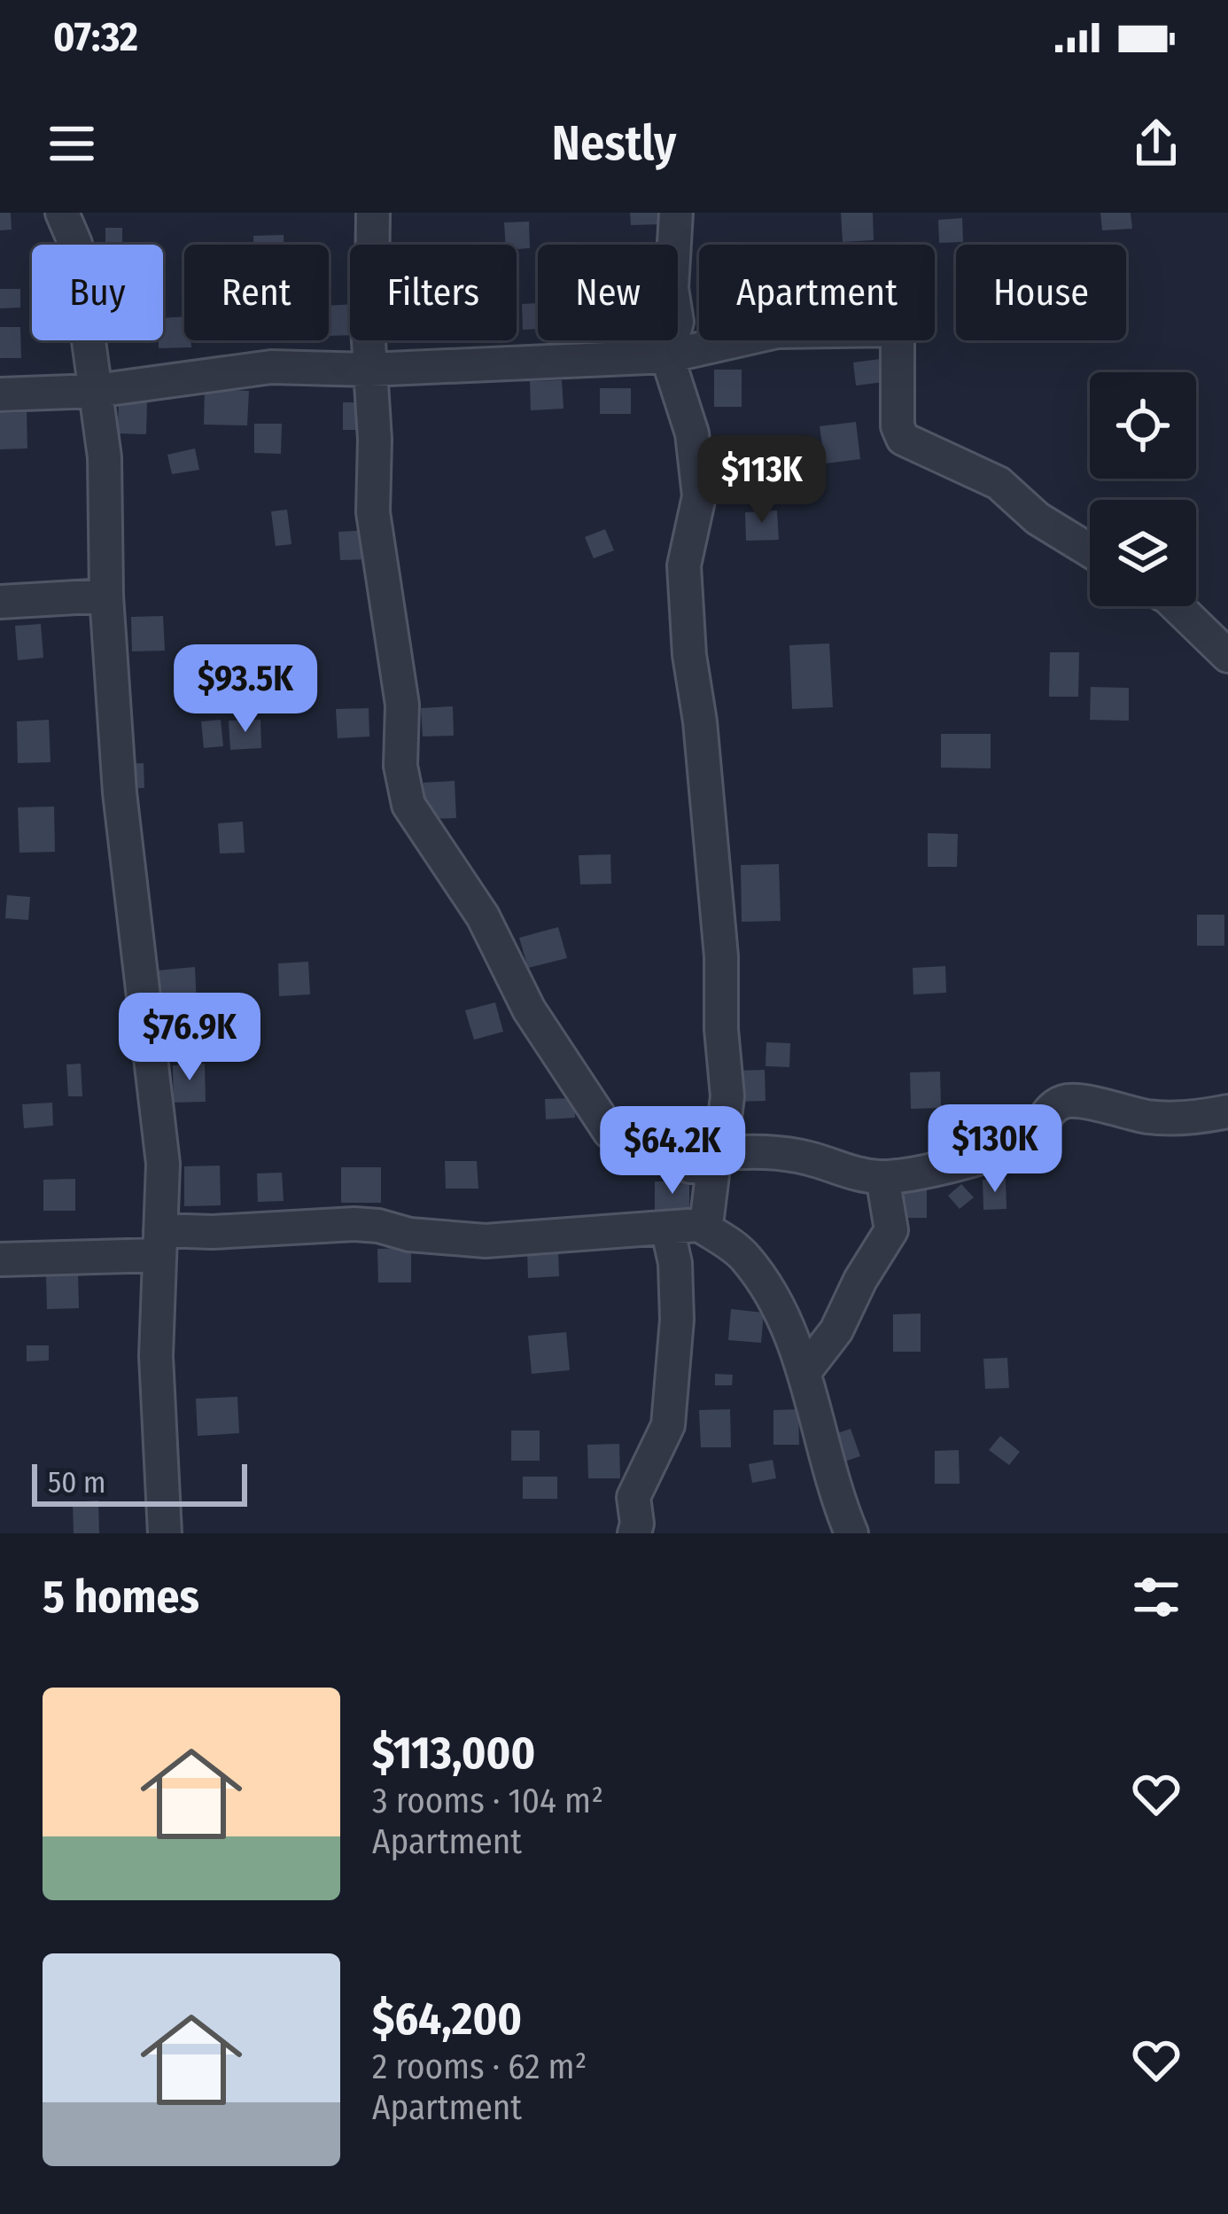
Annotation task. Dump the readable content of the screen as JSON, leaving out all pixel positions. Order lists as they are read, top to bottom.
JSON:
{
  "scale_bar": "50 m",
  "page": {
    "status": "07:32",
    "header": "Nestly",
    "chip": [
      "Buy",
      "Rent",
      "Filters",
      "New",
      "Apartment",
      "House"
    ],
    "price": [
      "$113K",
      "$93.5K",
      "$76.9K",
      "$130K",
      "$64.2K"
    ],
    "scale": "50 m",
    "heading": "5 homes",
    "list": [
      {
        "name": "$113,000",
        "note": "3 rooms · 104 m² · Apartment"
      },
      {
        "name": "$64,200",
        "note": "2 rooms · 62 m² · Apartment"
      }
    ]
  }
}
